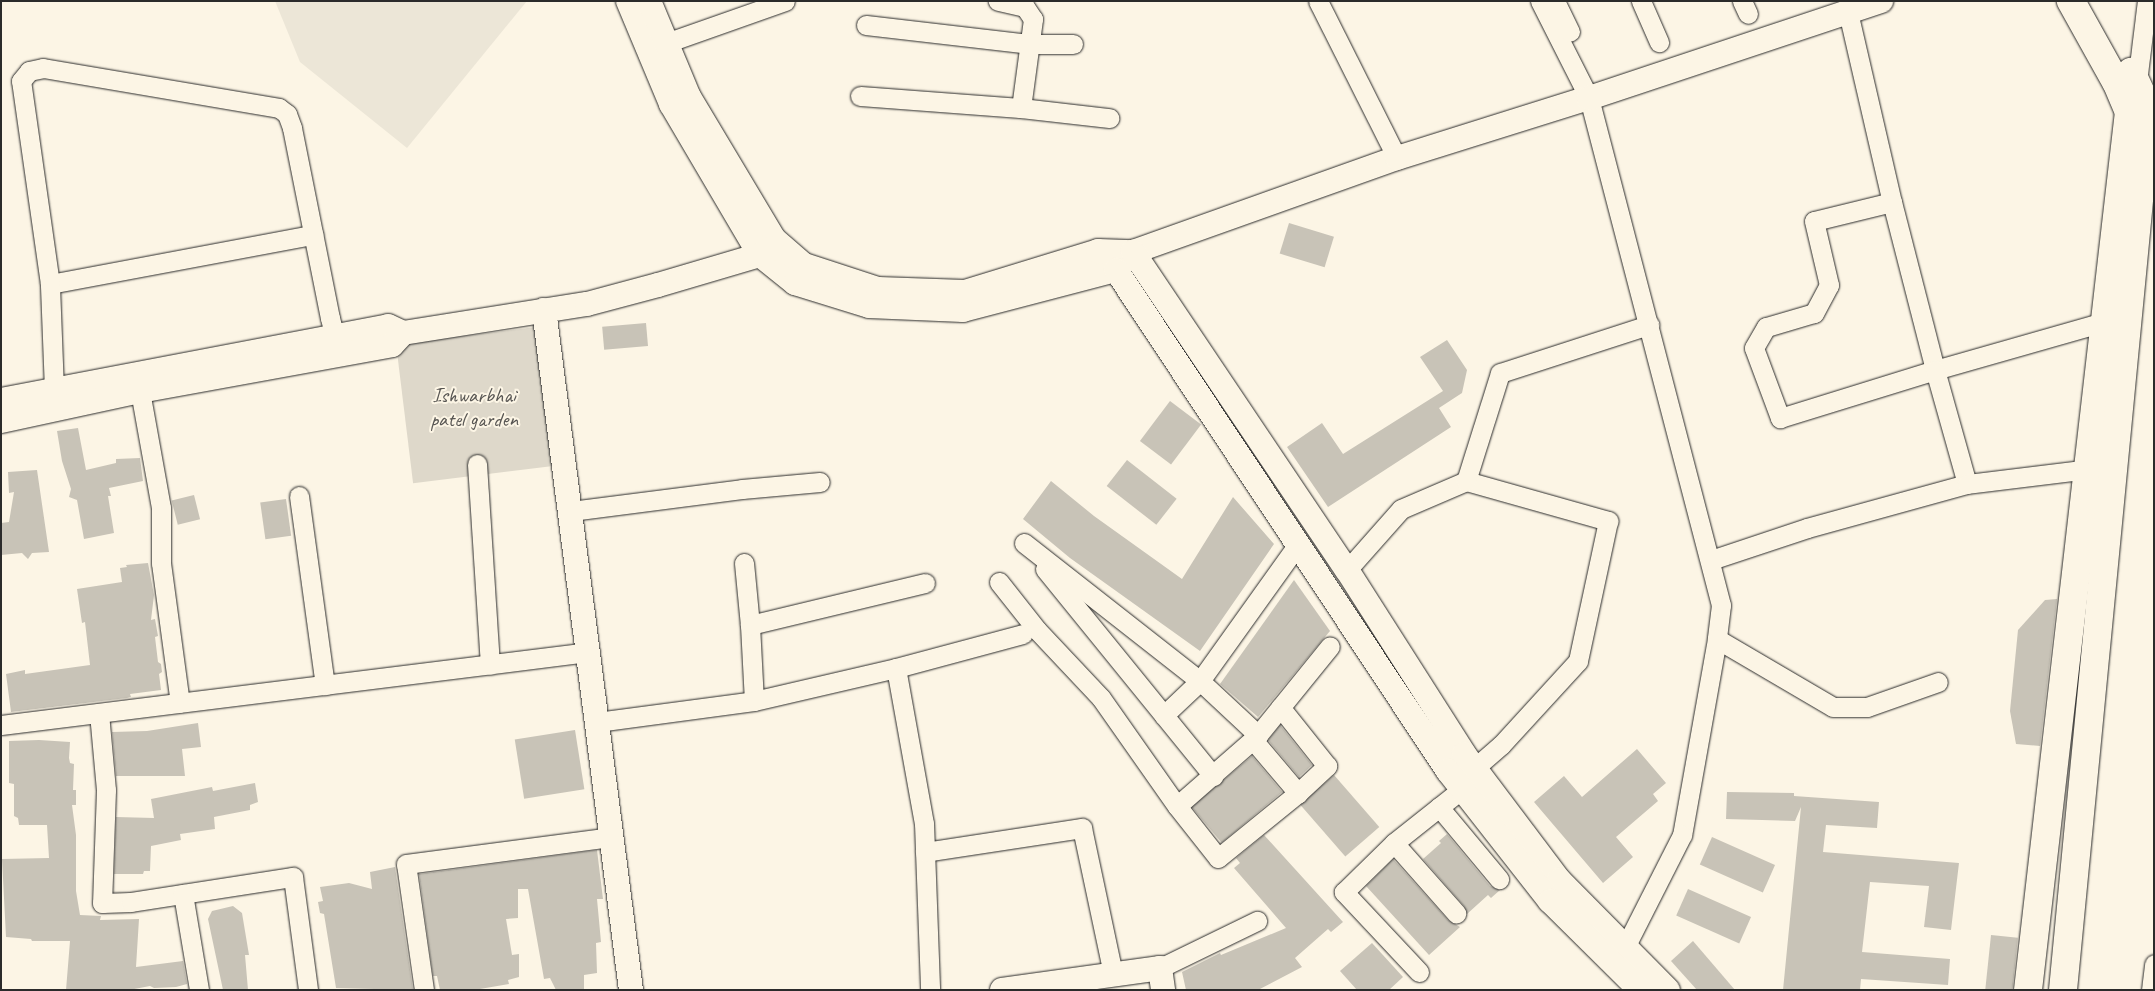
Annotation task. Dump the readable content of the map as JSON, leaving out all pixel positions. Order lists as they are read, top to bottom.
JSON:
{
  "parks": ["Ishwarbhai patel garden"]
}
